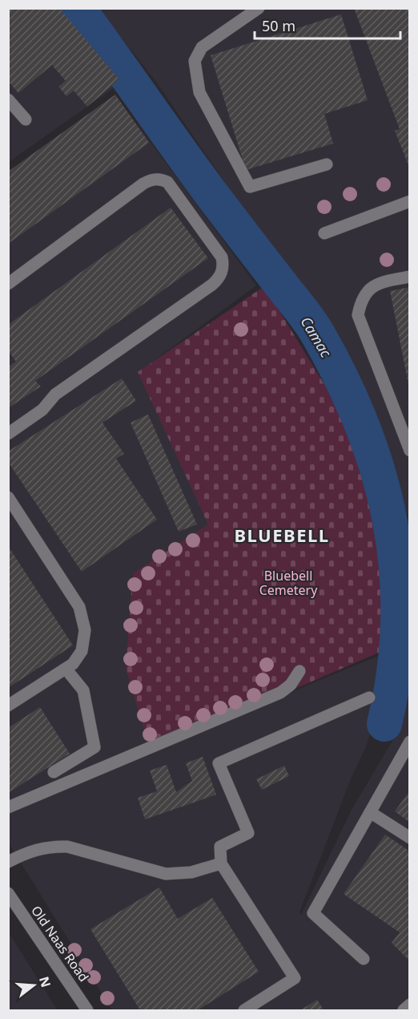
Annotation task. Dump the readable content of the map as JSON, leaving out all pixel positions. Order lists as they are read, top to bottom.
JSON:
{
  "streets": {
    "street": ["Old Naas Road"]
  },
  "districts": ["BLUEBELL"],
  "water": ["Camac"],
  "parks": ["Bluebell Cemetery"],
  "scale_bar": "50 m",
  "north": "right"
}
